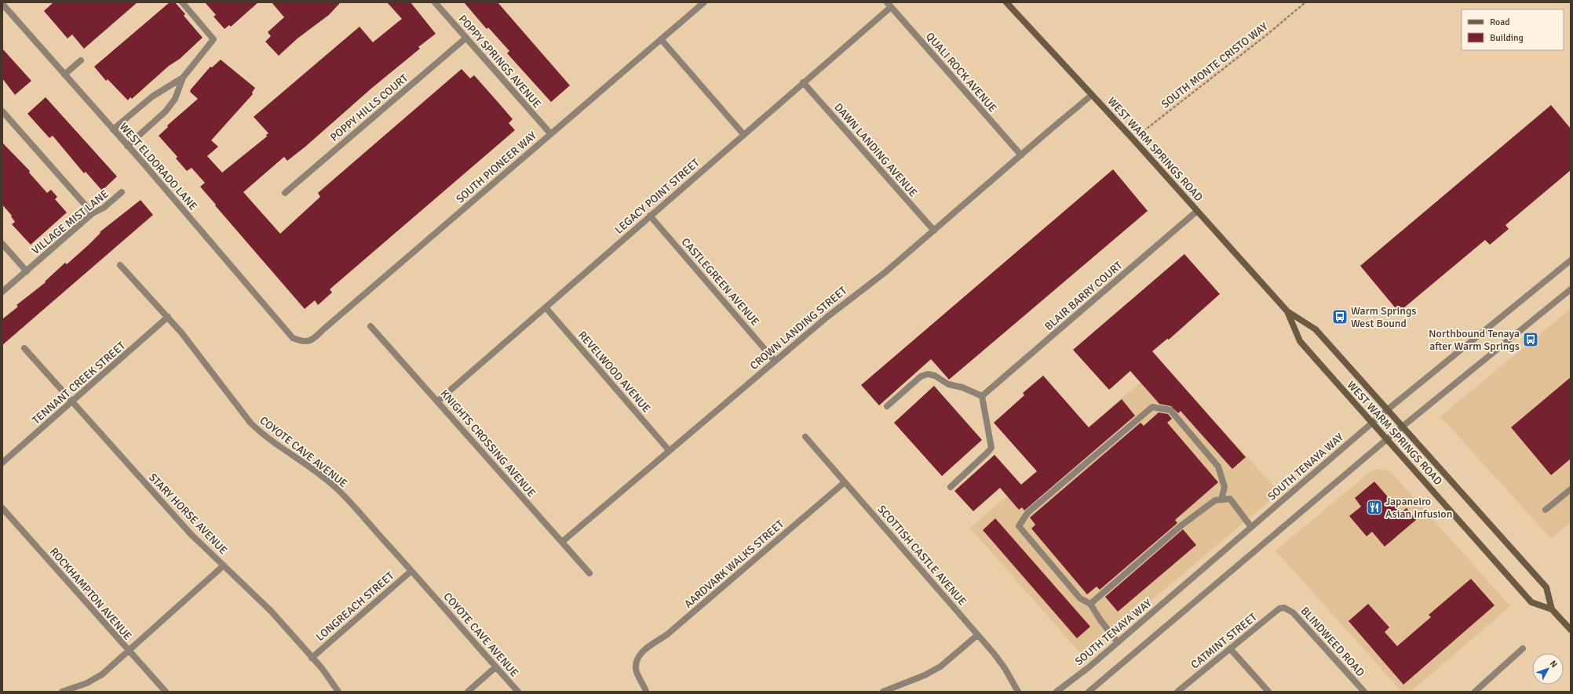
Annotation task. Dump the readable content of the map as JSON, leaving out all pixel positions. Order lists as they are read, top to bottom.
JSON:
{
  "streets": {
    "main road": ["WEST WARM SPRINGS ROAD"],
    "street": [
      "POPPY SPRINGS AVENUE",
      "QUALI ROCK AVENUE",
      "POPPY HILLS COURT",
      "DAWN LANDING AVENUE",
      "WEST ELDORADO LANE",
      "SOUTH PIONEER WAY",
      "LEGACY POINT STREET",
      "VILLAGE MIST LANE",
      "CASTLEGREEN AVENUE",
      "BLAIR BARRY COURT",
      "CROWN LANDING STREET",
      "REVELWOOD AVENUE",
      "TENNANT CREEK STREET",
      "KNIGHTS CROSSING AVENUE",
      "COYOTE CAVE AVENUE",
      "SOUTH TENAYA WAY",
      "STARY HORSE AVENUE",
      "SCOTTISH CASTLE AVENUE",
      "AARDVARK WALKS STREET",
      "ROCKHAMPTON AVENUE",
      "LONGREACH STREET",
      "CATMINT STREET",
      "BLINDWEED ROAD"
    ],
    "path": ["SOUTH MONTE CRISTO WAY"]
  },
  "crossings": [
    ["POPPY SPRINGS AVENUE", "POPPY HILLS COURT"],
    ["POPPY SPRINGS AVENUE", "SOUTH PIONEER WAY"],
    ["SOUTH MONTE CRISTO WAY", "WEST WARM SPRINGS ROAD"],
    ["QUALI ROCK AVENUE", "LEGACY POINT STREET"],
    ["QUALI ROCK AVENUE", "CROWN LANDING STREET"],
    ["WEST WARM SPRINGS ROAD", "BLAIR BARRY COURT"],
    ["WEST WARM SPRINGS ROAD", "CROWN LANDING STREET"],
    ["WEST WARM SPRINGS ROAD", "SOUTH TENAYA WAY"],
    ["DAWN LANDING AVENUE", "LEGACY POINT STREET"],
    ["DAWN LANDING AVENUE", "CROWN LANDING STREET"],
    ["WEST ELDORADO LANE", "SOUTH PIONEER WAY"],
    ["LEGACY POINT STREET", "CASTLEGREEN AVENUE"],
    ["LEGACY POINT STREET", "REVELWOOD AVENUE"],
    ["LEGACY POINT STREET", "KNIGHTS CROSSING AVENUE"],
    ["CASTLEGREEN AVENUE", "CROWN LANDING STREET"],
    ["CROWN LANDING STREET", "REVELWOOD AVENUE"],
    ["CROWN LANDING STREET", "KNIGHTS CROSSING AVENUE"],
    ["TENNANT CREEK STREET", "COYOTE CAVE AVENUE"],
    ["TENNANT CREEK STREET", "STARY HORSE AVENUE"],
    ["COYOTE CAVE AVENUE", "LONGREACH STREET"],
    ["STARY HORSE AVENUE", "LONGREACH STREET"],
    ["SCOTTISH CASTLE AVENUE", "AARDVARK WALKS STREET"],
    ["CATMINT STREET", "BLINDWEED ROAD"]
  ],
  "places": {
    "bus stop": ["Warm Springs West Bound", "Northbound Tenaya after Warm Springs"],
    "restaurant": ["Japaneiro Asian Infusion"]
  },
  "legend": ["Road", "Building"],
  "north": "top right"
}
